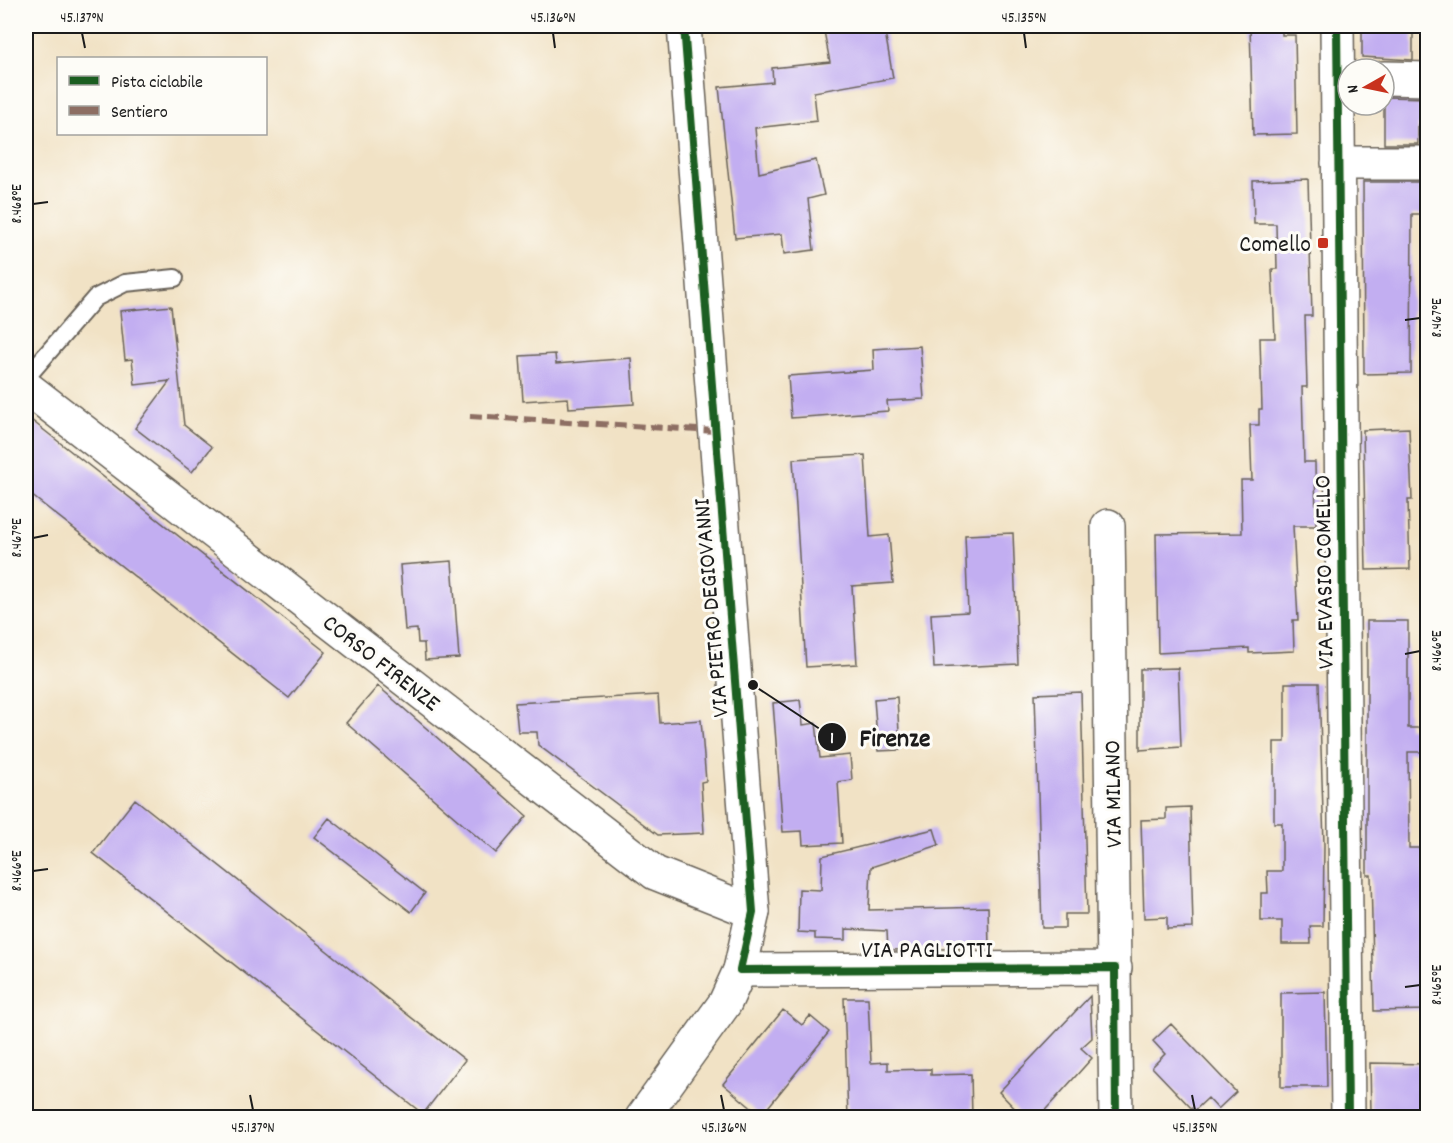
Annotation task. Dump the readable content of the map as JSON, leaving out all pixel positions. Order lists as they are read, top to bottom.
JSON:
{
  "streets": {
    "street": [
      "VIA EVASIO COMELLO",
      "VIA PIETRO DEGIOVANNI",
      "CORSO FIRENZE",
      "VIA MILANO",
      "VIA PAGLIOTTI"
    ]
  },
  "crossings": [
    ["VIA PIETRO DEGIOVANNI", "CORSO FIRENZE"],
    ["VIA PIETRO DEGIOVANNI", "VIA PAGLIOTTI"],
    ["VIA MILANO", "VIA PAGLIOTTI"]
  ],
  "places": {
    "transit": ["Comello"],
    "other": ["Firenze"]
  },
  "legend": ["Pista ciclabile", "Sentiero"],
  "north": "left",
  "coordinates": [
    "45.137°N",
    "45.136°N",
    "45.135°N",
    "8.468°E",
    "8.467°E",
    "8.466°E",
    "8.465°E"
  ]
}
